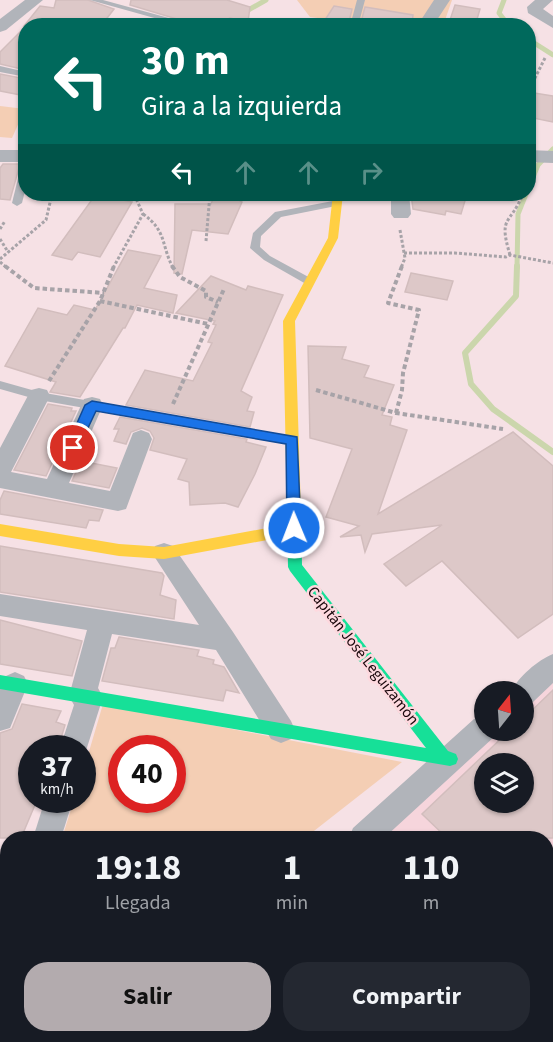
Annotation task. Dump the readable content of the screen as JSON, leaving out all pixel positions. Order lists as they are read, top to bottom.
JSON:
{
  "streets": {
    "street": ["Capitán José Leguizamón"]
  },
  "north": "top",
  "page": {
    "turn": ["30 m", "Gira a la izquierda"],
    "speed": "37 km/h",
    "limit": "40",
    "eta": [
      "19:18",
      "Llegada",
      "1",
      "min",
      "110",
      "m"
    ],
    "buttons": ["Salir", "Compartir"]
  }
}
